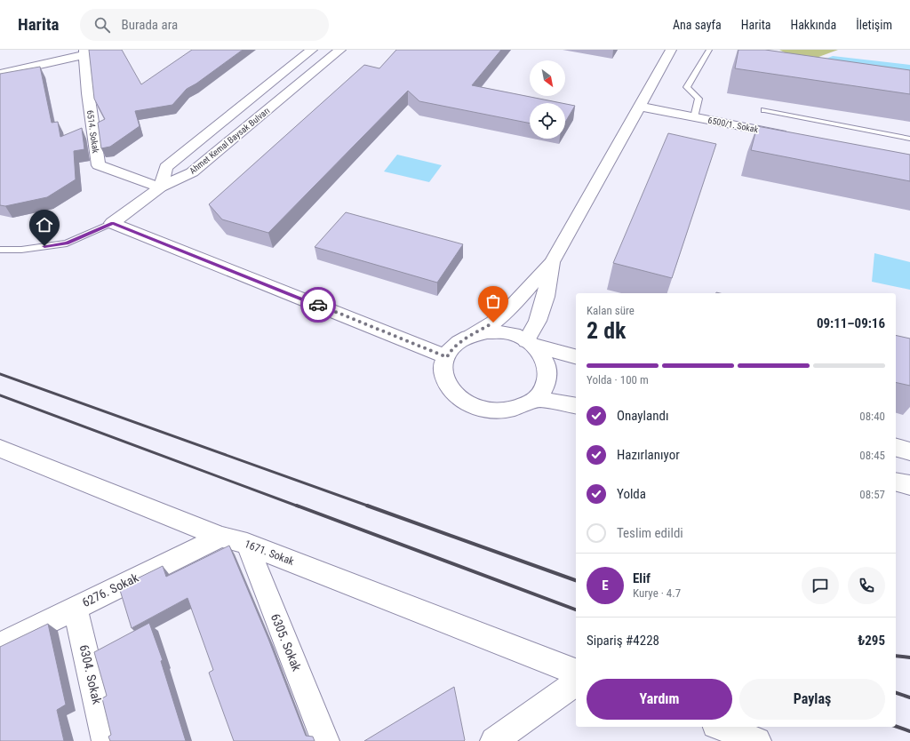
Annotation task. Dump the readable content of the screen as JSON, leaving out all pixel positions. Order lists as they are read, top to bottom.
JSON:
{
  "streets": {
    "street": [
      "6500/1. Sokak",
      "6514. Sokak",
      "Ahmet Kemal Baysak Bulvarı",
      "1671. Sokak",
      "6276. Sokak",
      "6305. Sokak",
      "6304. Sokak"
    ]
  },
  "crossings": [
    ["6514. Sokak", "Ahmet Kemal Baysak Bulvarı"],
    ["1671. Sokak", "6276. Sokak"],
    ["1671. Sokak", "6305. Sokak"],
    ["6276. Sokak", "6304. Sokak"]
  ],
  "north": "bottom right",
  "page": {
    "header": "Harita",
    "search": "Burada ara",
    "nav": [
      "Ana sayfa",
      "Harita",
      "Hakkında",
      "İletişim"
    ],
    "heading": ["2 dk", "Kalan süre", "09:11–09:16"],
    "panel": [
      "Elif",
      "Kurye · 4.7",
      "Sipariş #4228",
      "₺295"
    ],
    "bar": "Yolda · 100 m",
    "list": [
      ["Onaylandı", "08:40"],
      ["Hazırlanıyor", "08:45"],
      ["Yolda", "08:57"],
      "Teslim edildi"
    ],
    "round": "E",
    "buttons": ["Yardım", "Paylaş"]
  }
}
